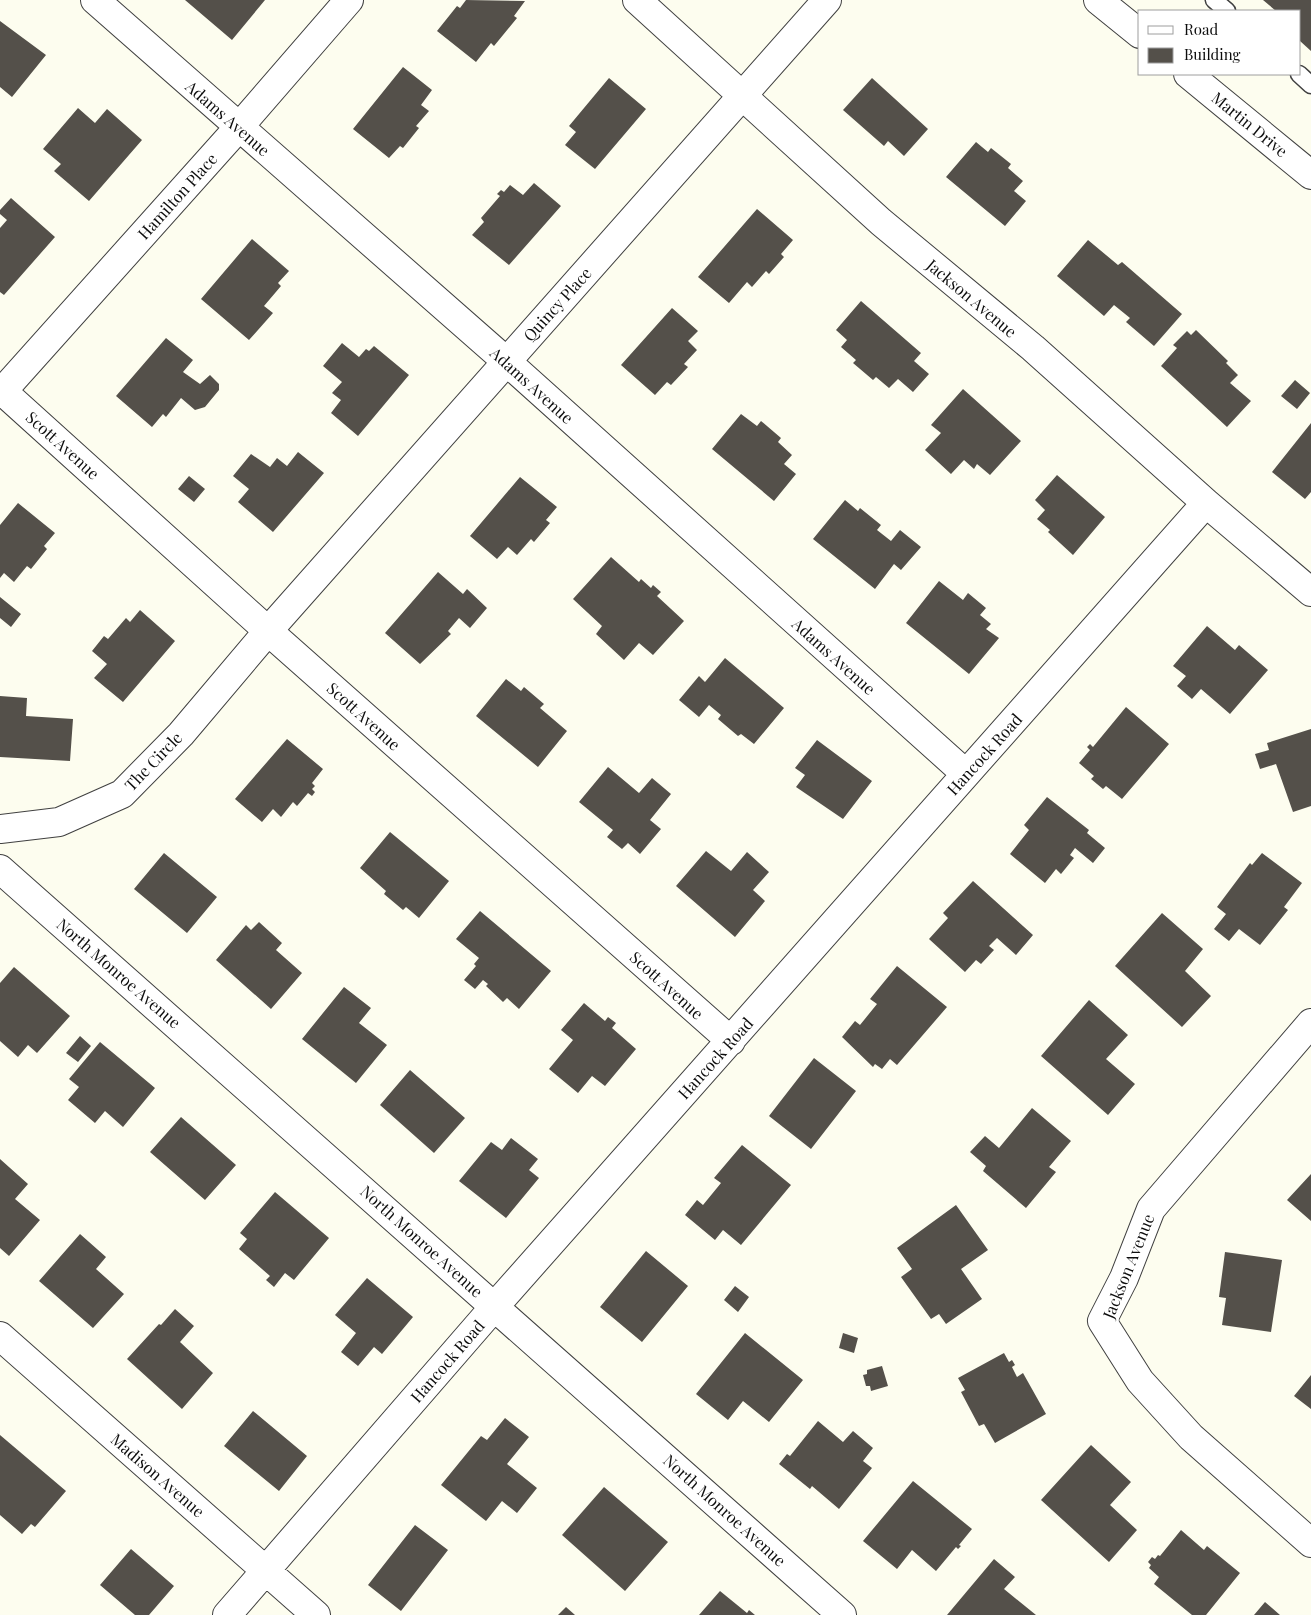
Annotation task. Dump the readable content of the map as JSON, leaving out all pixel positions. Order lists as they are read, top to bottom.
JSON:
{
  "streets": {
    "street": [
      "Adams Avenue",
      "Martin Drive",
      "Hamilton Place",
      "Jackson Avenue",
      "Quincy Place",
      "Scott Avenue",
      "Hancock Road",
      "The Circle",
      "North Monroe Avenue",
      "Madison Avenue"
    ]
  },
  "crossings": [
    ["Adams Avenue", "Hamilton Place"],
    ["Adams Avenue", "Quincy Place"],
    ["Adams Avenue", "Hancock Road"],
    ["Hamilton Place", "Scott Avenue"],
    ["Jackson Avenue", "Quincy Place"],
    ["Jackson Avenue", "Hancock Road"],
    ["Quincy Place", "Scott Avenue"],
    ["Quincy Place", "The Circle"],
    ["Scott Avenue", "Hancock Road"],
    ["Scott Avenue", "The Circle"],
    ["Hancock Road", "North Monroe Avenue"],
    ["Hancock Road", "Madison Avenue"]
  ],
  "legend": ["Road", "Building"]
}
